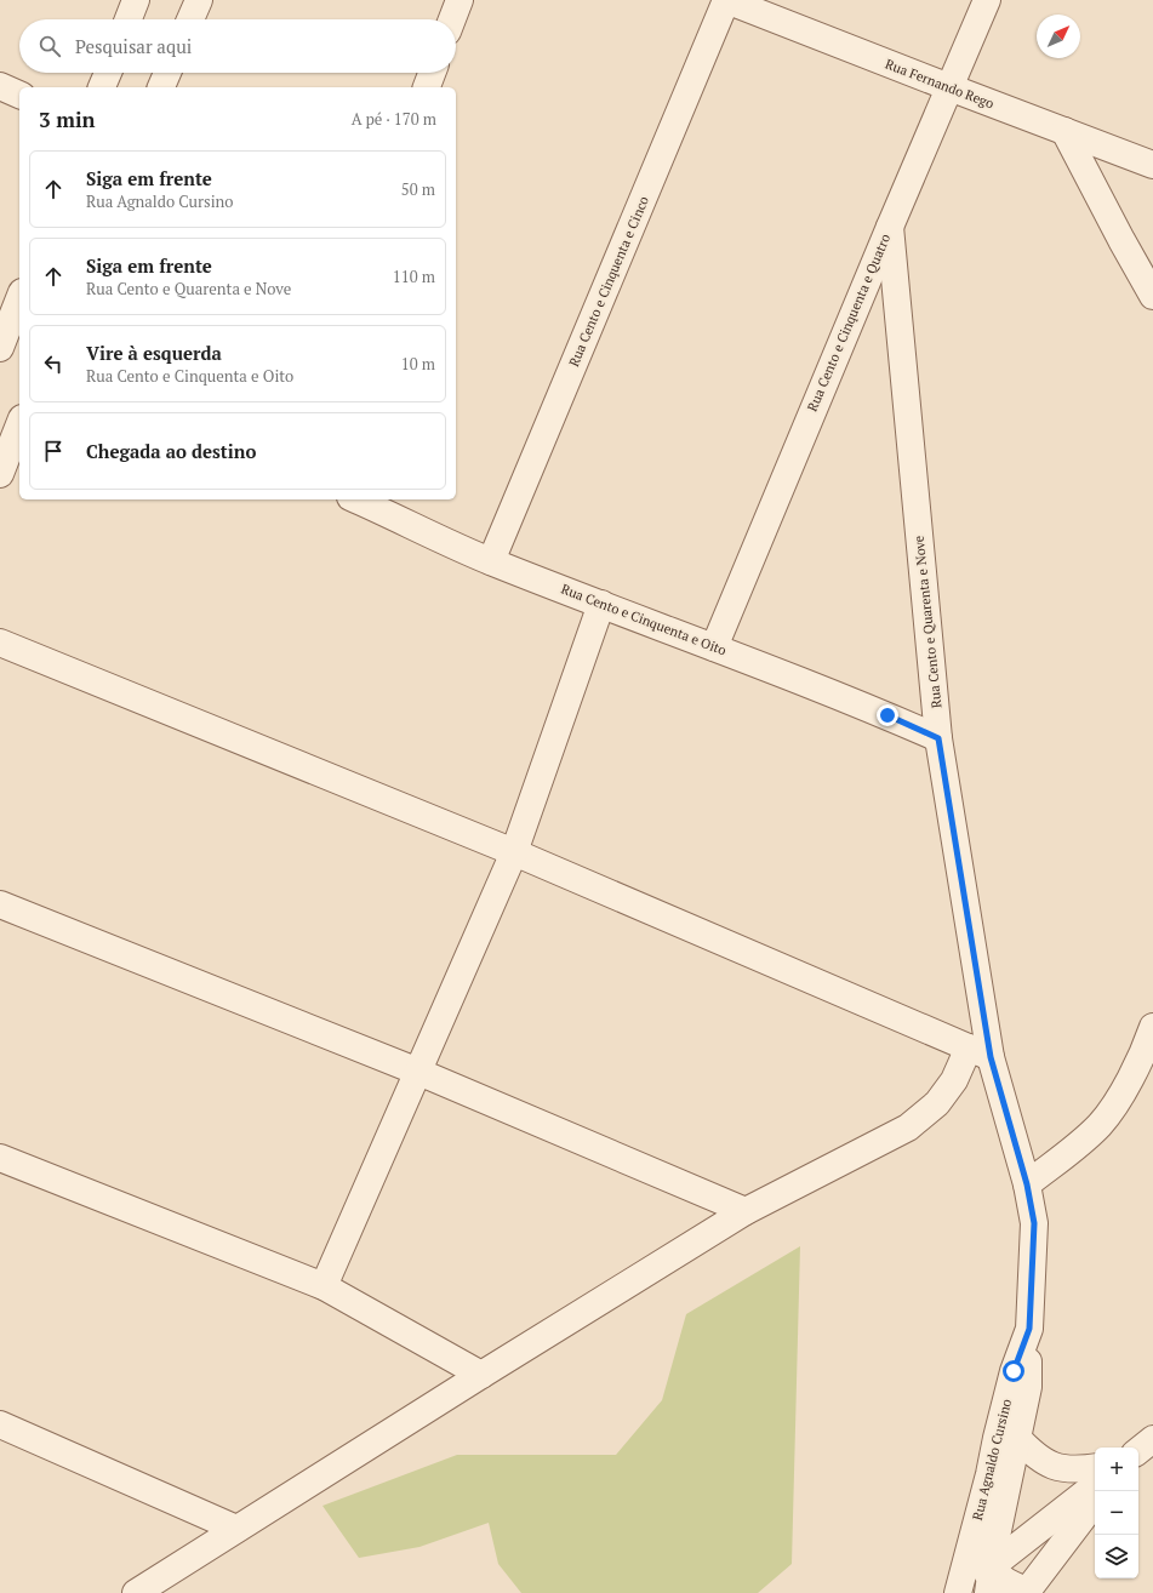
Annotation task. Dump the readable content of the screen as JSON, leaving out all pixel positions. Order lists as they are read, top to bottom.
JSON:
{
  "streets": {
    "street": [
      "Rua Fernando Rego",
      "Rua Cento e Cinquenta e Cinco",
      "Rua Cento e Cinquenta e Quatro",
      "Rua Cento e Cinquenta e Oito",
      "Rua Cento e Quarenta e Nove",
      "Rua Agnaldo Cursino"
    ]
  },
  "crossings": [
    ["Rua Fernando Rego", "Rua Cento e Cinquenta e Cinco"],
    ["Rua Fernando Rego", "Rua Cento e Cinquenta e Quatro"],
    ["Rua Cento e Cinquenta e Cinco", "Rua Cento e Cinquenta e Oito"],
    ["Rua Cento e Cinquenta e Quatro", "Rua Cento e Cinquenta e Oito"],
    ["Rua Cento e Cinquenta e Quatro", "Rua Cento e Quarenta e Nove"],
    ["Rua Cento e Cinquenta e Oito", "Rua Cento e Quarenta e Nove"],
    ["Rua Cento e Quarenta e Nove", "Rua Agnaldo Cursino"]
  ],
  "north": "top right",
  "page": {
    "search": "Pesquisar aqui",
    "heading": ["3 min", "A pé · 170 m"],
    "list": [
      ["Siga em frente", "Rua Agnaldo Cursino", "50 m"],
      ["Siga em frente", "Rua Cento e Quarenta e Nove", "110 m"],
      ["Vire à esquerda", "Rua Cento e Cinquenta e Oito", "10 m"],
      "Chegada ao destino"
    ],
    "map_buttons": ["+", "−"]
  }
}
